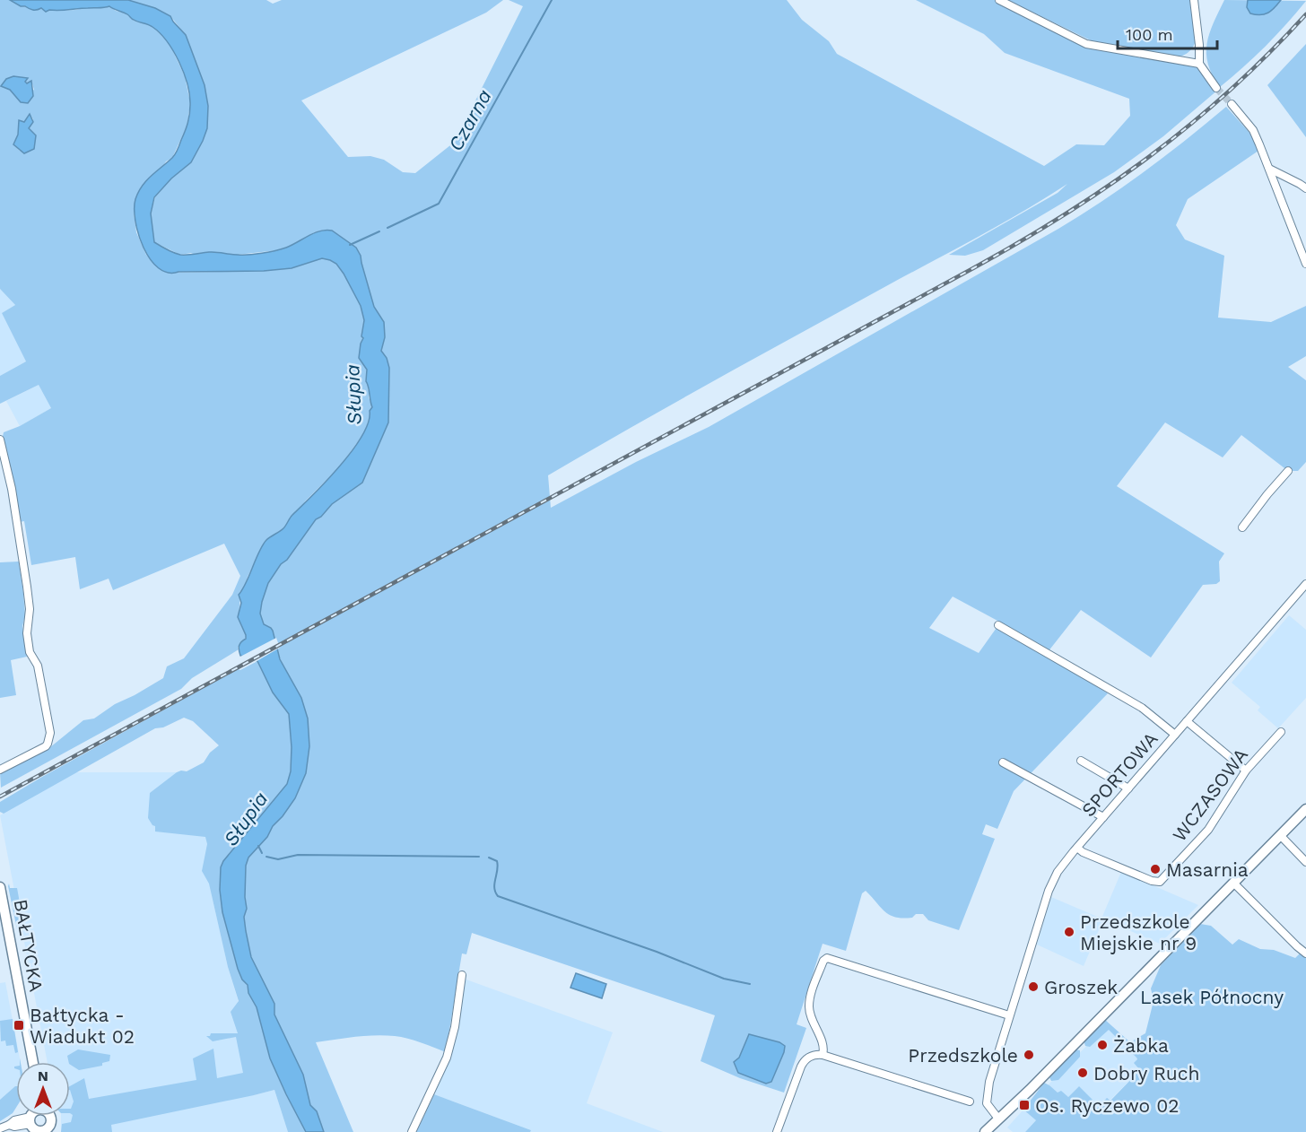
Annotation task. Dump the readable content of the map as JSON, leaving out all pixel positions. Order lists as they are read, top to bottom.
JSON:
{
  "streets": {
    "main road": ["BAŁTYCKA"],
    "street": ["SPORTOWA", "WCZASOWA"]
  },
  "crossings": [
    ["SPORTOWA", "WCZASOWA"]
  ],
  "water": ["Czarna", "Słupia"],
  "parks": ["Lasek Północny"],
  "places": {
    "other": [
      "Masarnia",
      "Przedszkole Miejskie nr 9",
      "Groszek",
      "Żabka",
      "Przedszkole",
      "Dobry Ruch"
    ],
    "transit": ["Bałtycka - Wiadukt 02", "Os. Ryczewo 02"]
  },
  "scale_bar": "100 m",
  "north": "top"
}
